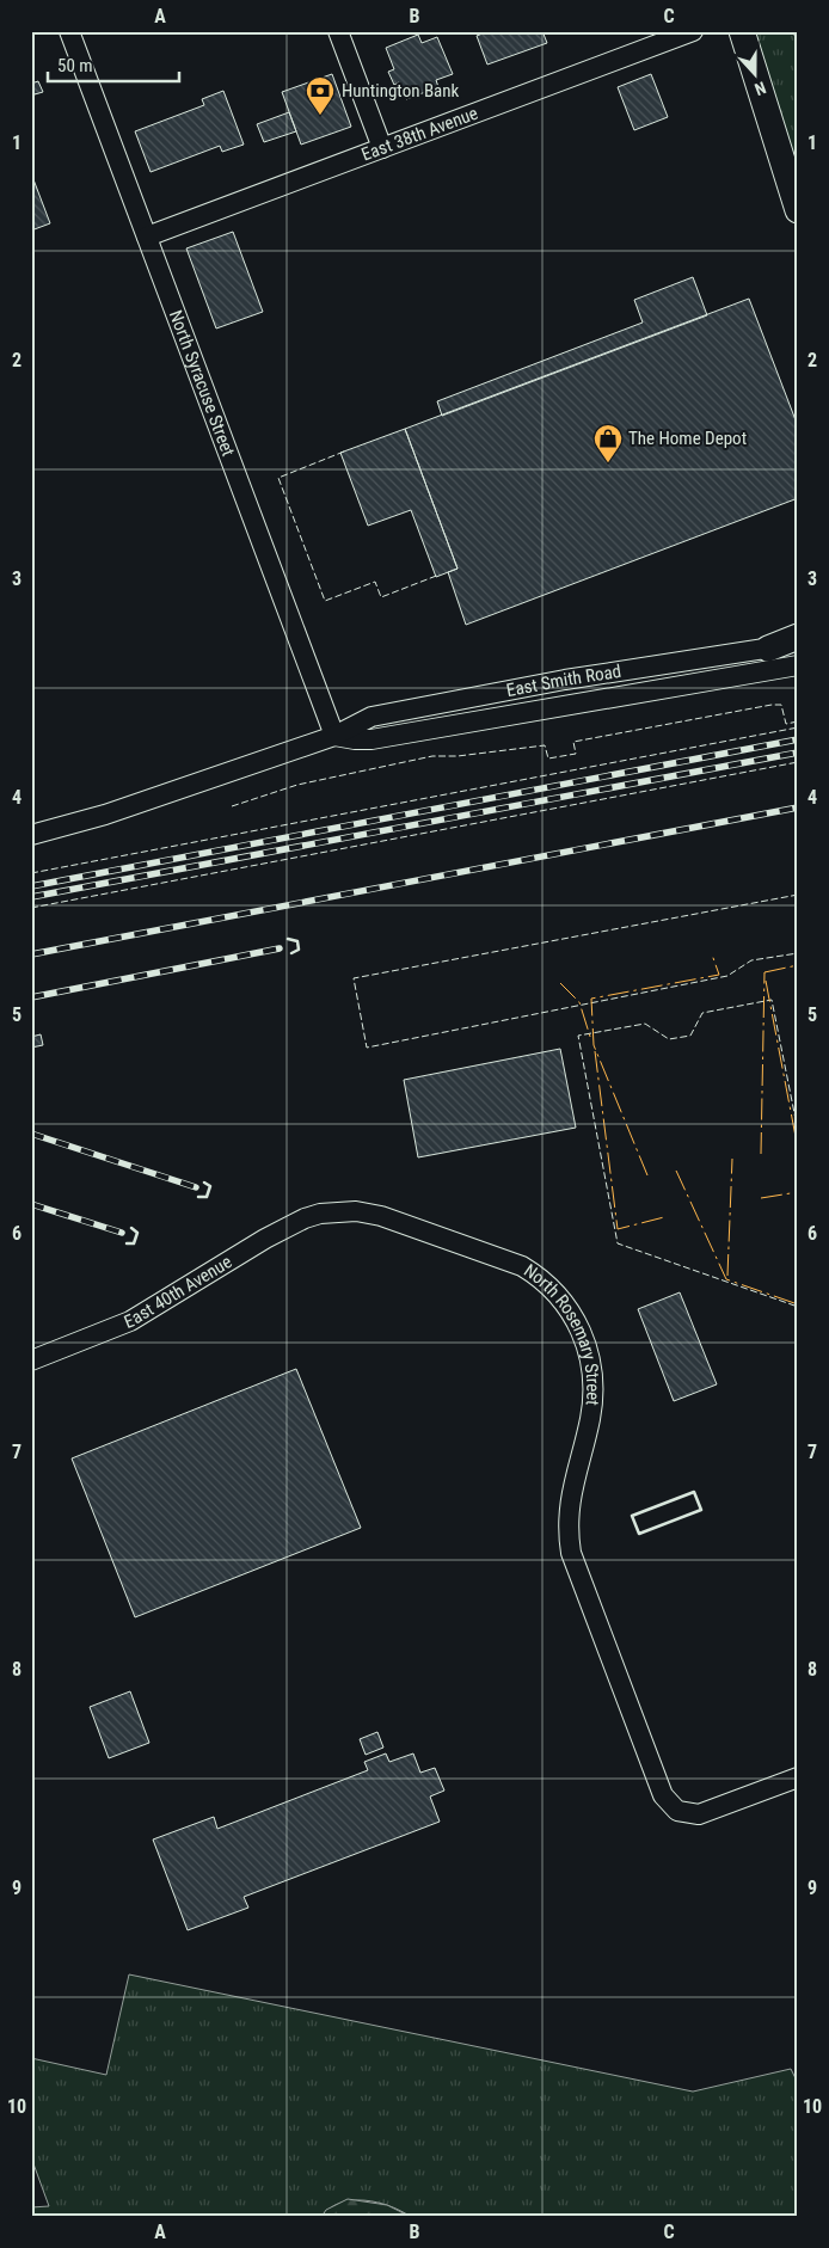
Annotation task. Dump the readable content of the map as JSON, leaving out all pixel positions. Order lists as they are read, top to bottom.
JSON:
{
  "streets": {
    "street": [
      "East 38th Avenue",
      "North Syracuse Street",
      "East Smith Road",
      "East 40th Avenue",
      "North Rosemary Street"
    ]
  },
  "crossings": [
    ["East 38th Avenue", "North Syracuse Street"],
    ["North Syracuse Street", "East Smith Road"],
    ["East 40th Avenue", "North Rosemary Street"]
  ],
  "places": {
    "bank": ["Huntington Bank"],
    "shop": ["The Home Depot"]
  },
  "scale_bar": "50 m",
  "north": "bottom",
  "grid": {
    "columns": ["A", "B", "C"],
    "rows": [
      "1",
      "2",
      "3",
      "4",
      "5",
      "6",
      "7",
      "8",
      "9",
      "10"
    ]
  }
}
